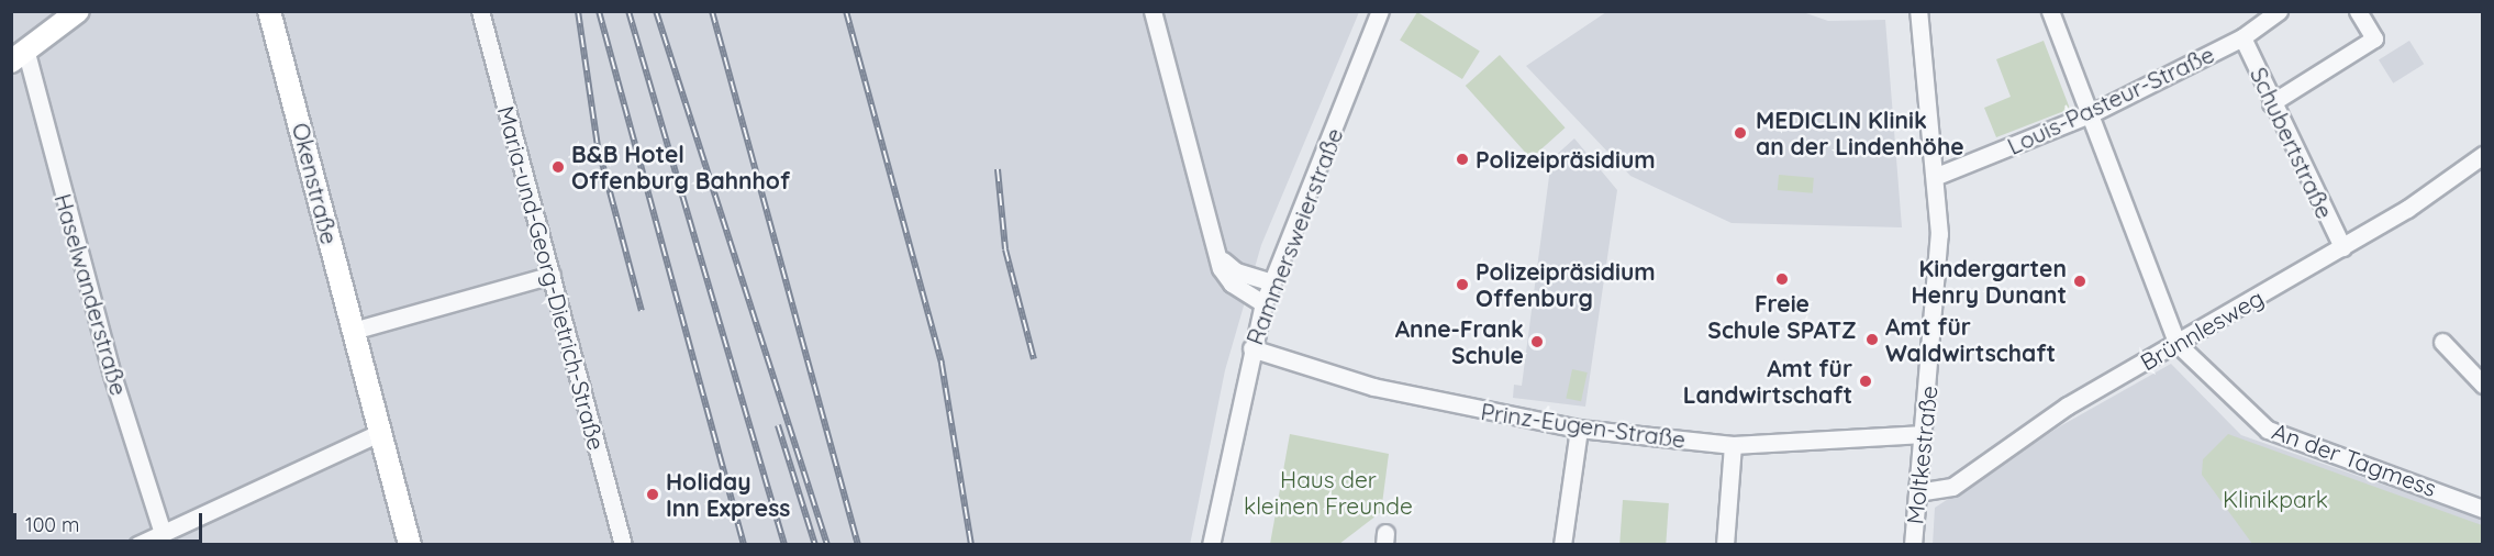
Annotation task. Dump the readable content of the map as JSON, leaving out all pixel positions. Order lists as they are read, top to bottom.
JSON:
{
  "streets": {
    "main road": ["Okenstraße"],
    "street": [
      "Louis-Pasteur-Straße",
      "Schubertstraße",
      "Rammersweierstraße",
      "Maria-und-Georg-Dietrich-Straße",
      "Haselwanderstraße",
      "Brünnlesweg",
      "Prinz-Eugen-Straße",
      "Moltkestraße",
      "An der Tagmess"
    ]
  },
  "crossings": [
    ["Louis-Pasteur-Straße", "Schubertstraße"],
    ["Louis-Pasteur-Straße", "Moltkestraße"],
    ["Schubertstraße", "Brünnlesweg"],
    ["Rammersweierstraße", "Prinz-Eugen-Straße"],
    ["Brünnlesweg", "Moltkestraße"],
    ["Brünnlesweg", "An der Tagmess"],
    ["Prinz-Eugen-Straße", "Moltkestraße"]
  ],
  "parks": ["Haus der kleinen Freunde", "Klinikpark"],
  "places": [
    "MEDICLIN Klinik an der Lindenhöhe",
    "Polizeipräsidium",
    "B&B Hotel Offenburg Bahnhof",
    "Freie Schule SPATZ",
    "Kindergarten Henry Dunant",
    "Polizeipräsidium Offenburg",
    "Amt für Waldwirtschaft",
    "Anne-Frank Schule",
    "Amt für Landwirtschaft",
    "Holiday Inn Express"
  ],
  "scale_bar": "100 m"
}
